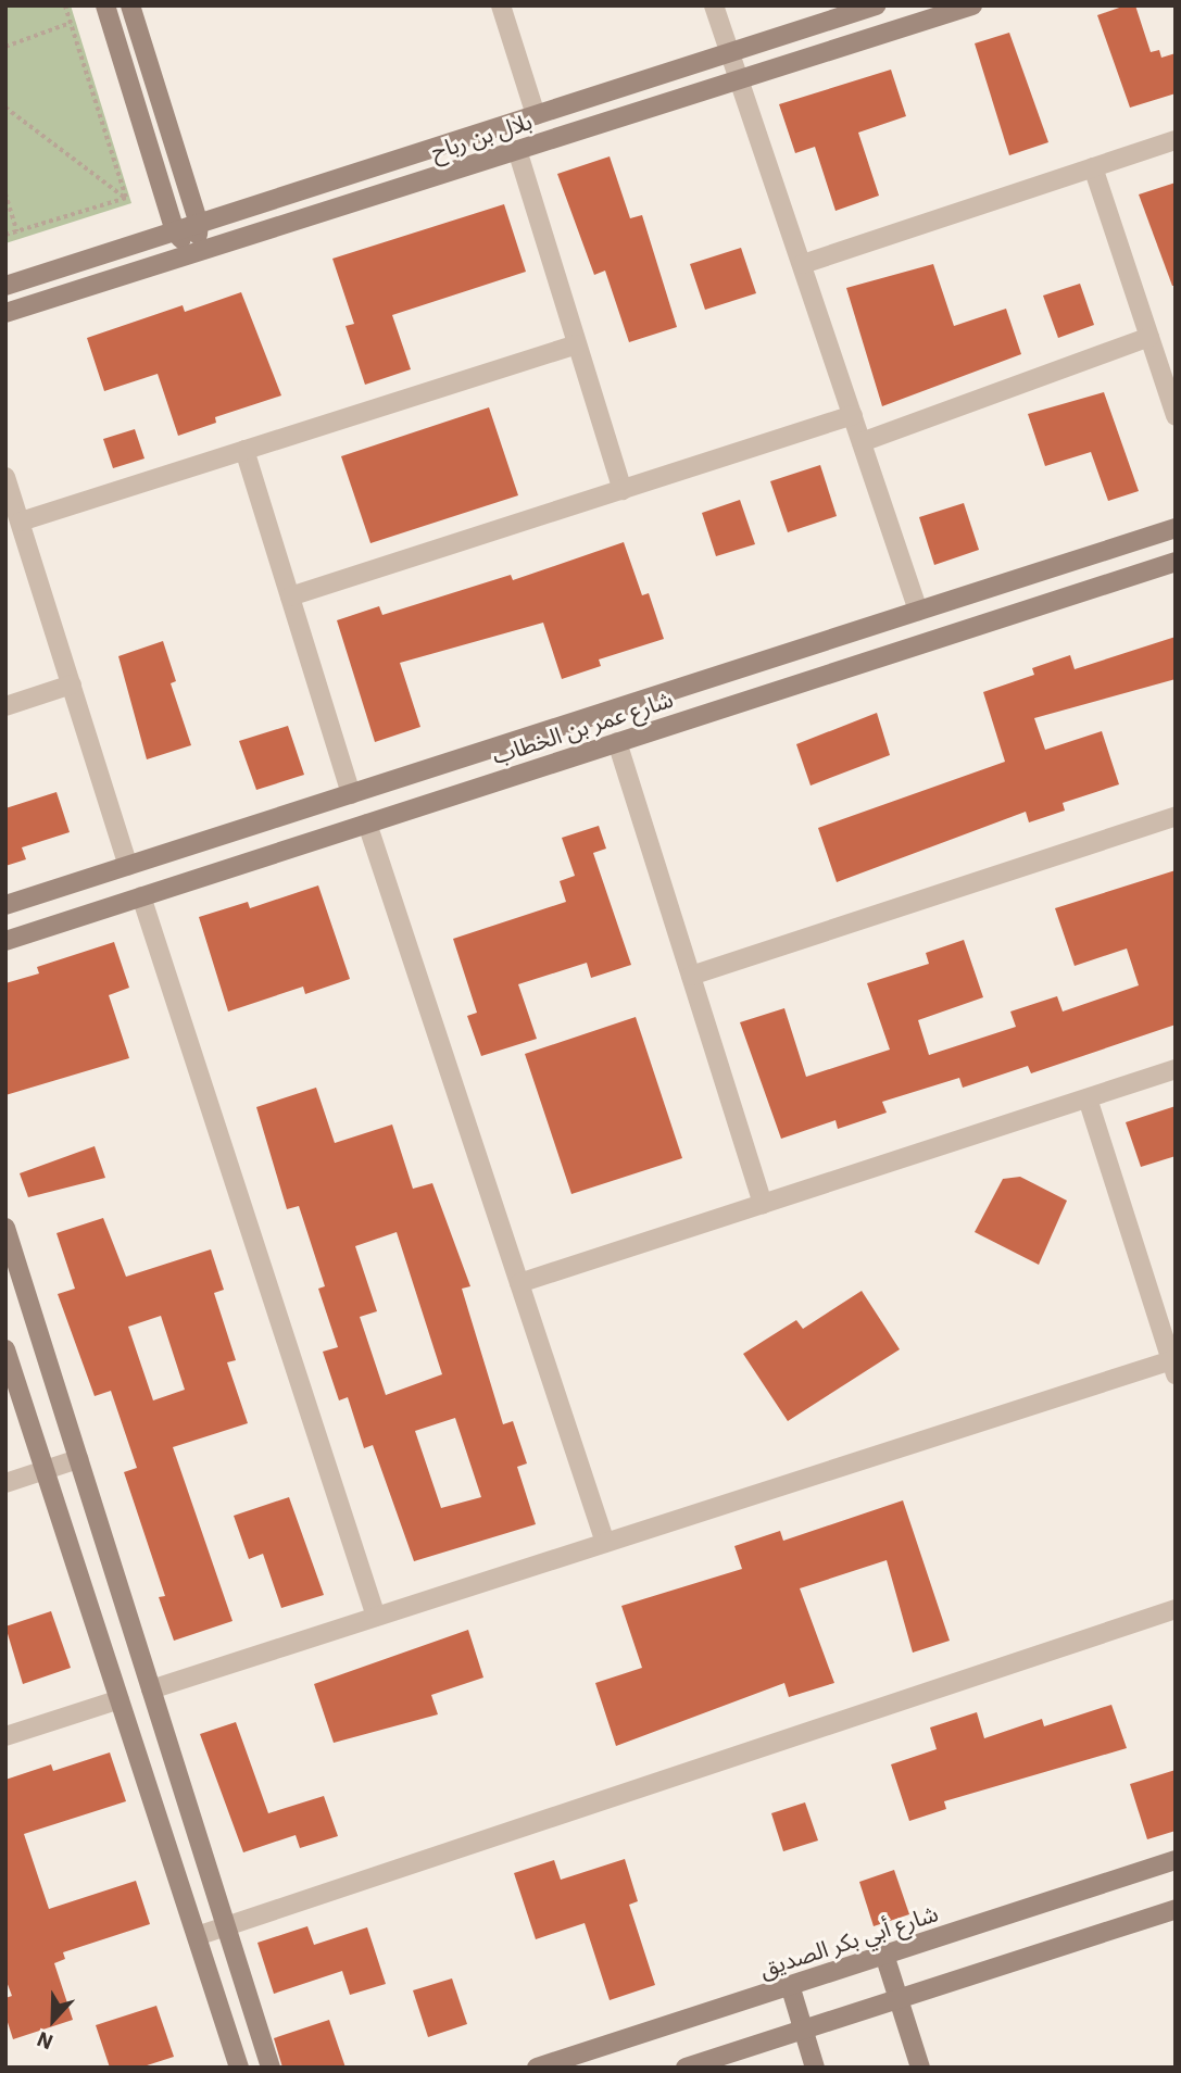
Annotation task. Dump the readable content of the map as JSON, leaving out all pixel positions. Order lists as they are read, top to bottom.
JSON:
{
  "streets": {
    "street": ["بلال بن رباح", "شارع عمر بن الخطاب", "شارع أبي بكر الصديق"]
  },
  "north": "bottom"
}
